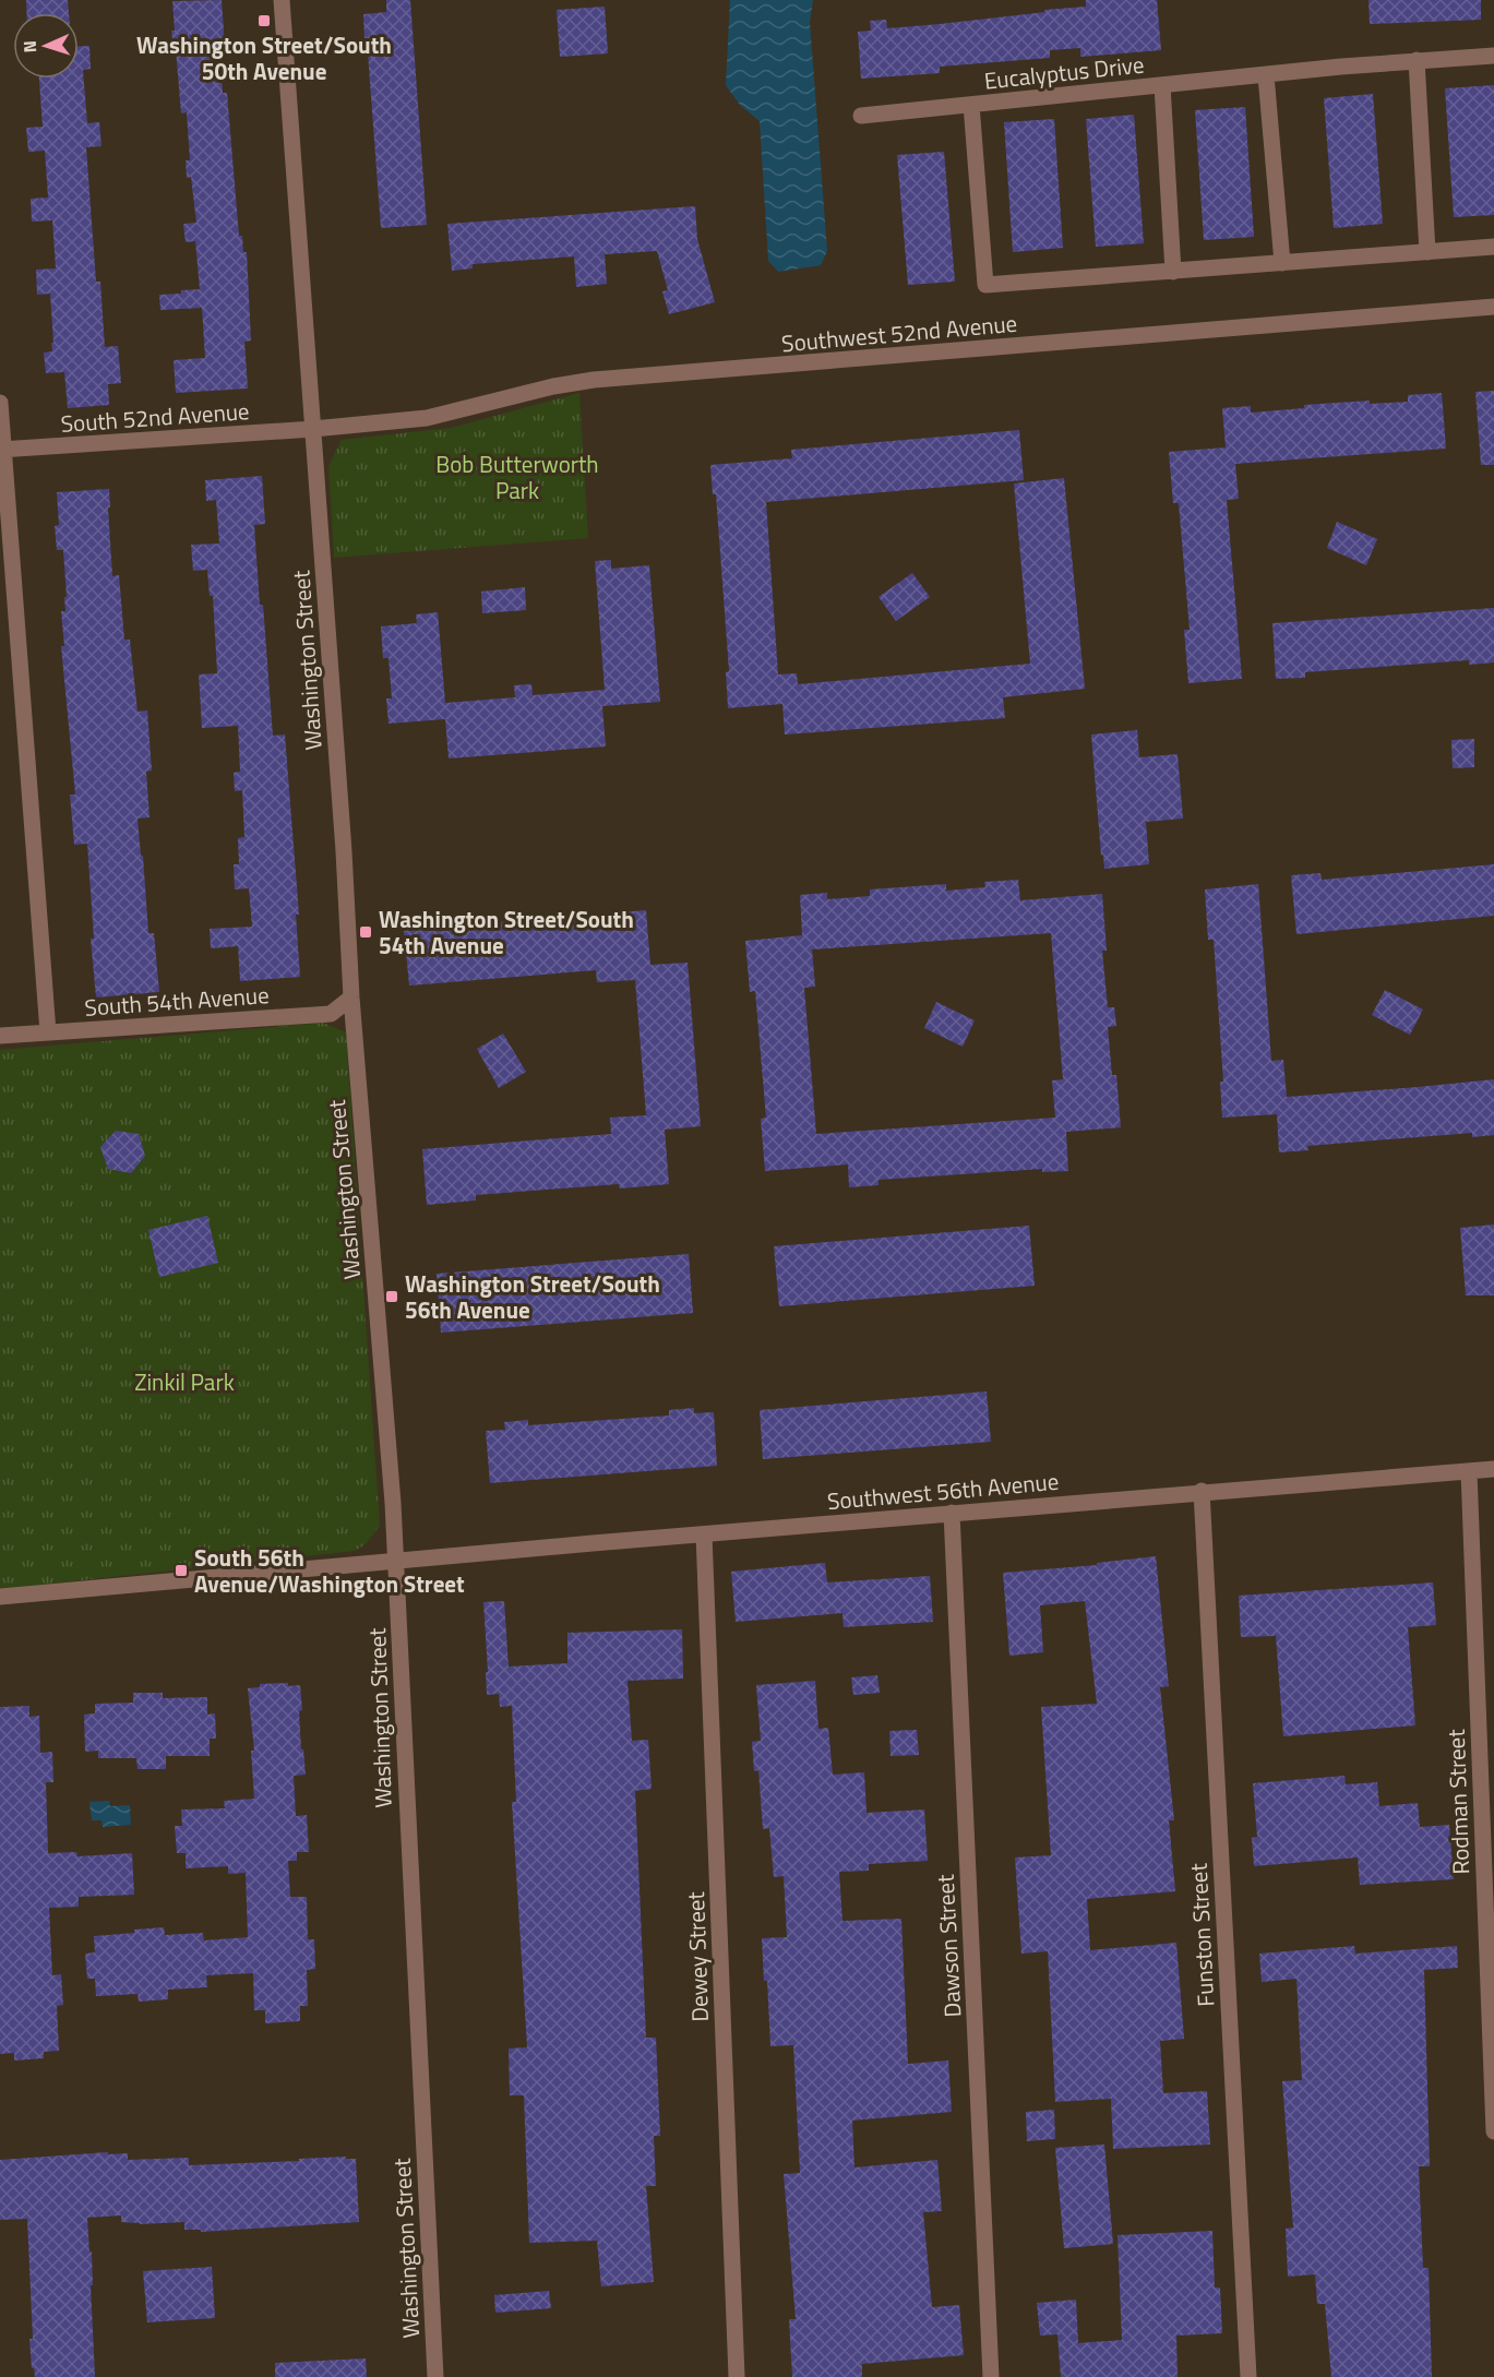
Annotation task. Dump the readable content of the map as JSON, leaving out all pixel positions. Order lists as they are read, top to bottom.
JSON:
{
  "streets": {
    "street": [
      "Eucalyptus Drive",
      "Southwest 52nd Avenue",
      "South 52nd Avenue",
      "Washington Street",
      "South 54th Avenue",
      "Southwest 56th Avenue",
      "Rodman Street",
      "Funston Street",
      "Dawson Street",
      "Dewey Street"
    ]
  },
  "crossings": [
    ["Southwest 52nd Avenue", "South 52nd Avenue"],
    ["Southwest 52nd Avenue", "Washington Street"],
    ["South 52nd Avenue", "Washington Street"],
    ["Washington Street", "South 54th Avenue"],
    ["Washington Street", "Southwest 56th Avenue"],
    ["Southwest 56th Avenue", "Rodman Street"],
    ["Southwest 56th Avenue", "Funston Street"],
    ["Southwest 56th Avenue", "Dawson Street"],
    ["Southwest 56th Avenue", "Dewey Street"]
  ],
  "parks": ["Bob Butterworth Park", "Zinkil Park"],
  "places": {
    "transit": [
      "Washington Street/South 50th Avenue",
      "Washington Street/South 54th Avenue",
      "Washington Street/South 56th Avenue",
      "South 56th Avenue/Washington Street"
    ]
  },
  "north": "left"
}
